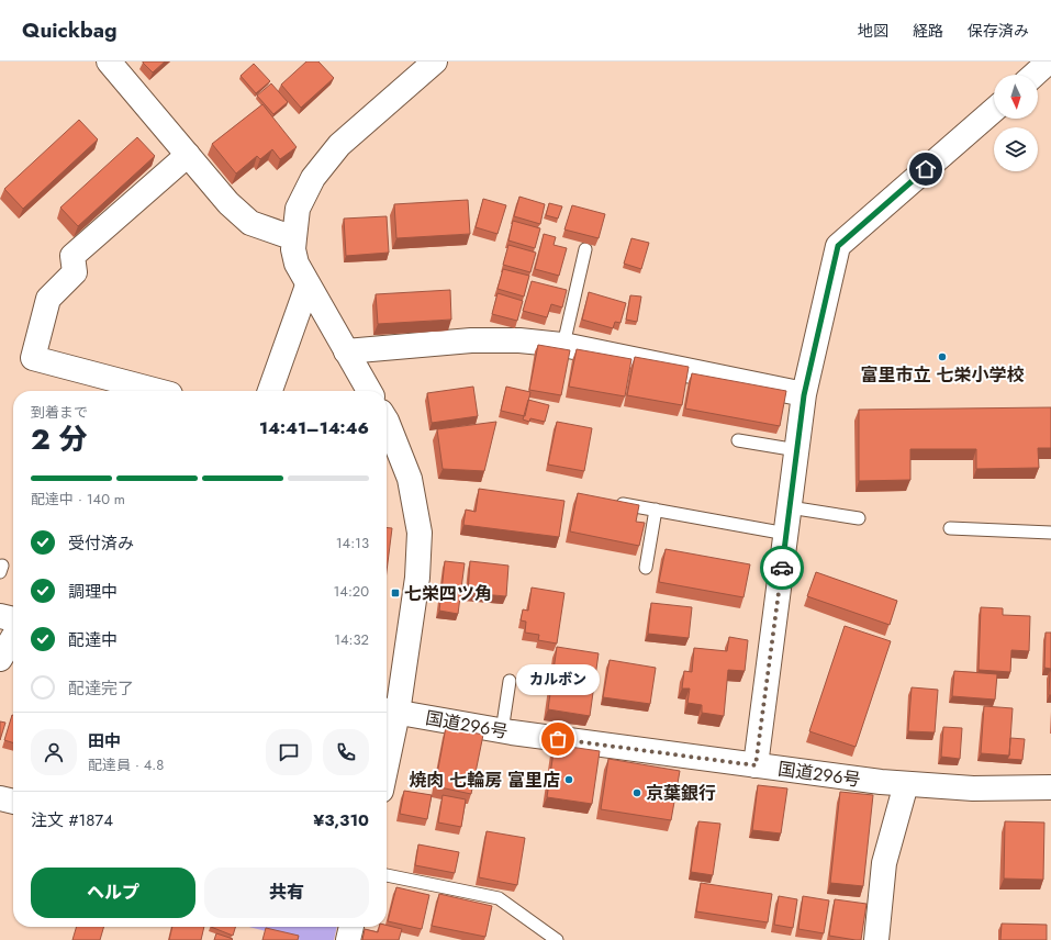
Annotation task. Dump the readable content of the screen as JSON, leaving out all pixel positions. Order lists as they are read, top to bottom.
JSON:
{
  "streets": {
    "main road": ["国道296号"]
  },
  "places": {
    "other": [
      "富里市立 七栄小学校",
      "カルボン",
      "焼肉 七輪房 富里店",
      "京葉銀行"
    ],
    "transit": ["七栄四ツ角"]
  },
  "north": "bottom",
  "page": {
    "header": "Quickbag",
    "nav": ["地図", "経路", "保存済み"],
    "heading": ["2 分", "到着まで", "14:41–14:46"],
    "panel": [
      "田中",
      "配達員 · 4.8",
      "注文 #1874",
      "¥3,310"
    ],
    "bar": "配達中 · 140 m",
    "list": [
      ["受付済み", "14:13"],
      ["調理中", "14:20"],
      ["配達中", "14:32"],
      "配達完了"
    ],
    "bubble": "カルボン",
    "buttons": ["ヘルプ", "共有"]
  }
}
